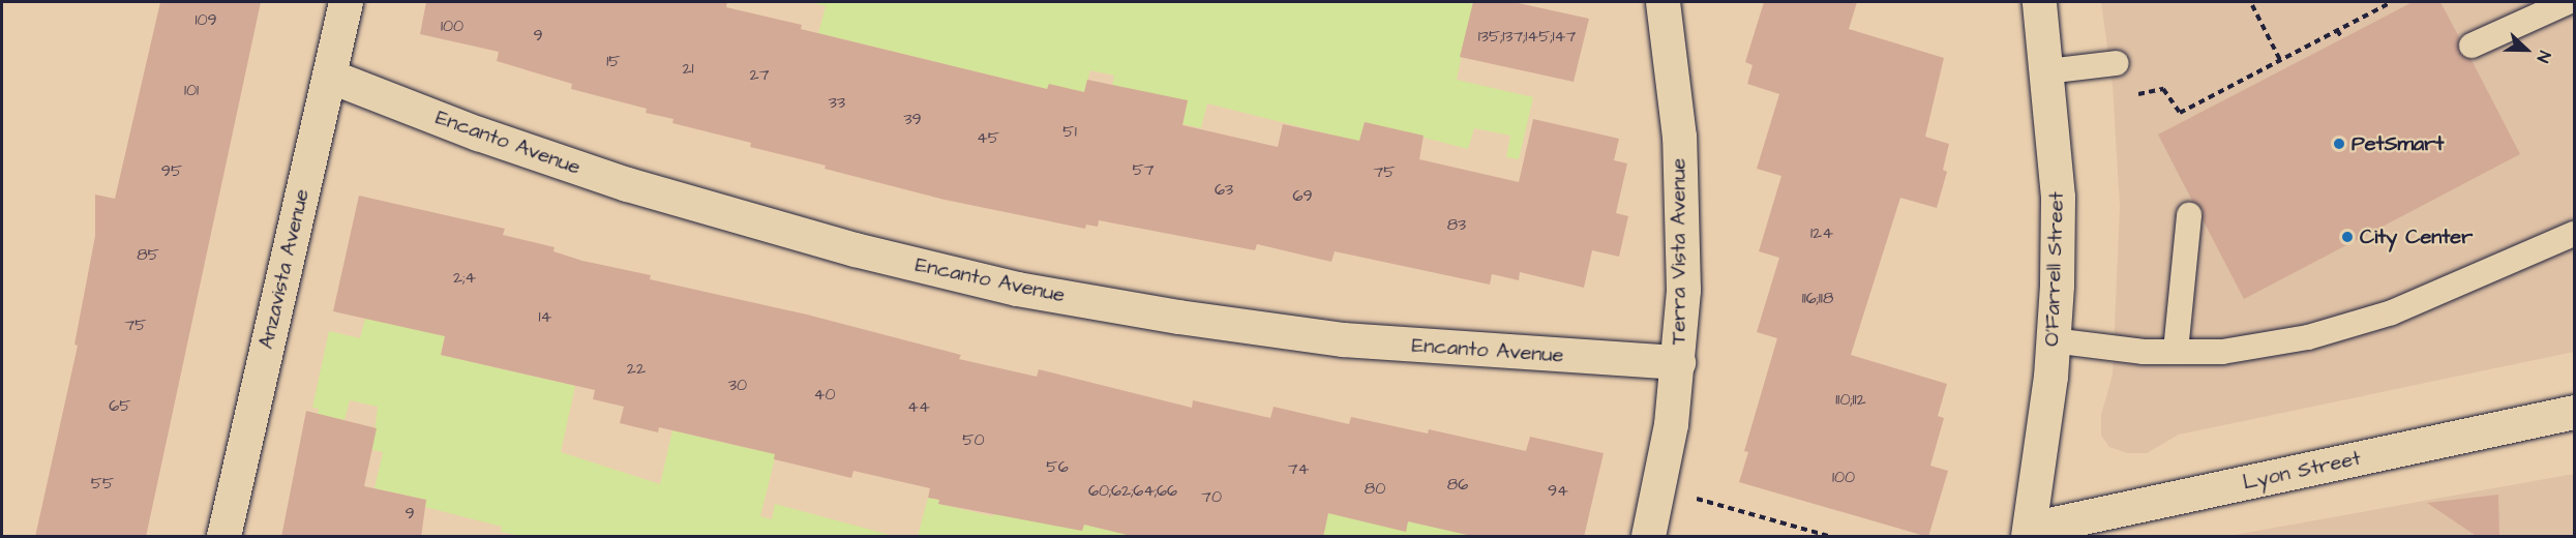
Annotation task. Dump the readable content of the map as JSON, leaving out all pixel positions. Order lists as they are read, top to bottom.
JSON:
{
  "streets": {
    "street": [
      "Encanto Avenue",
      "Terra Vista Avenue",
      "Anzavista Avenue",
      "O'Farrell Street",
      "Lyon Street"
    ]
  },
  "crossings": [
    ["Encanto Avenue", "Terra Vista Avenue"],
    ["Encanto Avenue", "Anzavista Avenue"],
    ["O'Farrell Street", "Lyon Street"]
  ],
  "places": ["PetSmart", "City Center"],
  "house_numbers": [
    "109",
    "100",
    "9",
    "135;137;145;147",
    "15",
    "21",
    "27",
    "101",
    "33",
    "39",
    "51",
    "45",
    "57",
    "95",
    "75",
    "63",
    "69",
    "83",
    "124",
    "85",
    "2;4",
    "116;118",
    "14",
    "75",
    "22",
    "30",
    "40",
    "110;112",
    "65",
    "44",
    "50",
    "56",
    "74",
    "100",
    "55",
    "86",
    "80",
    "60;62;64;66",
    "94",
    "70",
    "9"
  ],
  "north": "right"
}
